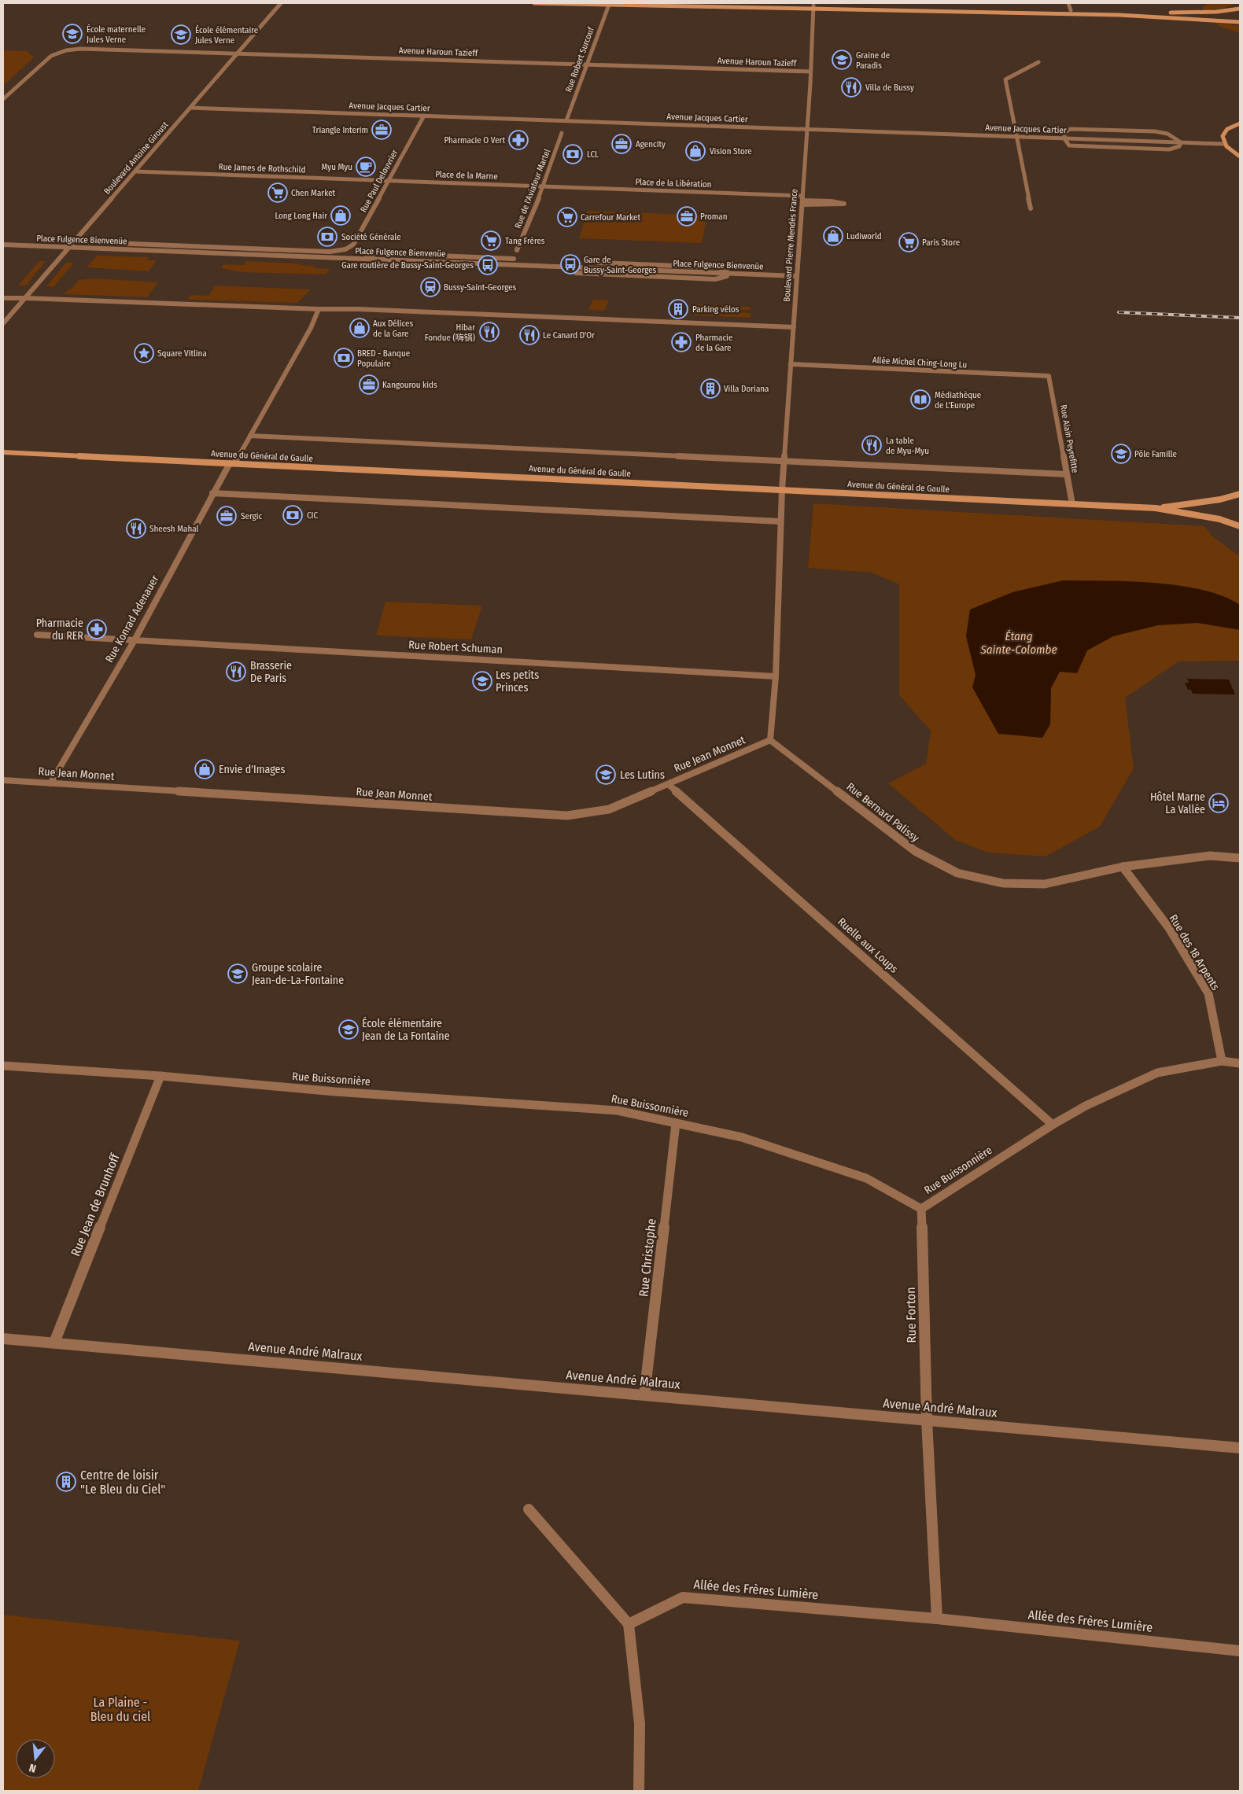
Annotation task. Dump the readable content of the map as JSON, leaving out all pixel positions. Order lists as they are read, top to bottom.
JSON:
{
  "streets": {
    "main road": ["Avenue du Général de Gaulle"],
    "street": [
      "Avenue Haroun Tazieff",
      "Rue Robert Surcouf",
      "Avenue Jacques Cartier",
      "Boulevard Antoine Giroust",
      "Rue James de Rothschild",
      "Place de la Marne",
      "Rue Paul Delouvrier",
      "Place de la Libération",
      "Rue de l'Aviateur Martel",
      "Place Fulgence Bienvenüe",
      "Boulevard Pierre Mendès France",
      "Allée Michel Ching-Long Lu",
      "Rue Alain Peyrefitte",
      "Rue Konrad Adenauer",
      "Rue Robert Schuman",
      "Rue Jean Monnet",
      "Rue Bernard Palissy",
      "Ruelle aux Loups",
      "Rue des 18 Arpents",
      "Rue Buissonnière",
      "Rue Jean de Brunhoff",
      "Rue Christophe",
      "Rue Forton",
      "Avenue André Malraux",
      "Allée des Frères Lumière"
    ]
  },
  "crossings": [
    ["Avenue Haroun Tazieff", "Rue Robert Surcouf"],
    ["Avenue Haroun Tazieff", "Boulevard Antoine Giroust"],
    ["Avenue Haroun Tazieff", "Boulevard Pierre Mendès France"],
    ["Rue Robert Surcouf", "Avenue Jacques Cartier"],
    ["Avenue Jacques Cartier", "Boulevard Antoine Giroust"],
    ["Avenue Jacques Cartier", "Rue Paul Delouvrier"],
    ["Avenue Jacques Cartier", "Boulevard Pierre Mendès France"],
    ["Boulevard Antoine Giroust", "Rue James de Rothschild"],
    ["Boulevard Antoine Giroust", "Place Fulgence Bienvenüe"],
    ["Rue James de Rothschild", "Place de la Marne"],
    ["Rue James de Rothschild", "Rue Paul Delouvrier"],
    ["Place de la Marne", "Rue Paul Delouvrier"],
    ["Place de la Marne", "Place de la Libération"],
    ["Place de la Marne", "Rue de l'Aviateur Martel"],
    ["Rue Paul Delouvrier", "Place Fulgence Bienvenüe"],
    ["Place de la Libération", "Rue de l'Aviateur Martel"],
    ["Place de la Libération", "Boulevard Pierre Mendès France"],
    ["Place Fulgence Bienvenüe", "Boulevard Pierre Mendès France"],
    ["Boulevard Pierre Mendès France", "Allée Michel Ching-Long Lu"],
    ["Boulevard Pierre Mendès France", "Avenue du Général de Gaulle"],
    ["Allée Michel Ching-Long Lu", "Rue Alain Peyrefitte"],
    ["Rue Alain Peyrefitte", "Avenue du Général de Gaulle"],
    ["Avenue du Général de Gaulle", "Rue Konrad Adenauer"],
    ["Rue Konrad Adenauer", "Rue Robert Schuman"],
    ["Rue Konrad Adenauer", "Rue Jean Monnet"],
    ["Rue Jean Monnet", "Rue Bernard Palissy"],
    ["Rue Jean Monnet", "Ruelle aux Loups"],
    ["Rue Bernard Palissy", "Rue des 18 Arpents"],
    ["Ruelle aux Loups", "Rue Buissonnière"],
    ["Rue des 18 Arpents", "Rue Buissonnière"],
    ["Rue Buissonnière", "Rue Jean de Brunhoff"],
    ["Rue Buissonnière", "Rue Christophe"],
    ["Rue Buissonnière", "Rue Forton"],
    ["Rue Jean de Brunhoff", "Avenue André Malraux"],
    ["Rue Christophe", "Avenue André Malraux"],
    ["Rue Forton", "Avenue André Malraux"]
  ],
  "water": ["Étang Sainte-Colombe"],
  "parks": ["La Plaine - Bleu du ciel"],
  "places": {
    "school or university": [
      "École maternelle Jules Verne",
      "École élémentaire Jules Verne",
      "Graine de Paradis",
      "Pôle Famille",
      "Les petits Princes",
      "Les Lutins",
      "Groupe scolaire Jean-de-La-Fontaine",
      "École élémentaire Jean de La Fontaine"
    ],
    "restaurant": [
      "Villa de Bussy",
      "Hibar Fondue (嗨锅)",
      "Le Canard D'Or",
      "La table de Myu-Myu",
      "Sheesh Mahal",
      "Brasserie De Paris"
    ],
    "office": [
      "Triangle Interim",
      "Agencity",
      "Proman",
      "Kangourou kids",
      "Sergic"
    ],
    "pharmacy": ["Pharmacie O Vert", "Pharmacie de la Gare", "Pharmacie du RER"],
    "shop": [
      "Vision Store",
      "Long Long Hair",
      "Ludiworld",
      "Aux Délices de la Gare",
      "Envie d'Images"
    ],
    "bank": [
      "LCL",
      "Société Générale",
      "BRED - Banque Populaire",
      "CIC"
    ],
    "cafe": ["Myu Myu"],
    "supermarket": [
      "Chen Market",
      "Carrefour Market",
      "Tang Frères",
      "Paris Store"
    ],
    "bus stop": ["Gare de Bussy-Saint-Georges", "Gare routière de Bussy-Saint-Georges"],
    "station": ["Bussy-Saint-Georges"],
    "building": ["Parking vélos", "Villa Doriana", "Centre de loisir \"Le Bleu du Ciel\""],
    "place": ["Square Vitlina"],
    "library": ["Médiathèque de L'Europe"],
    "hotel": ["Hôtel Marne La Vallée"]
  },
  "north": "bottom"
}
